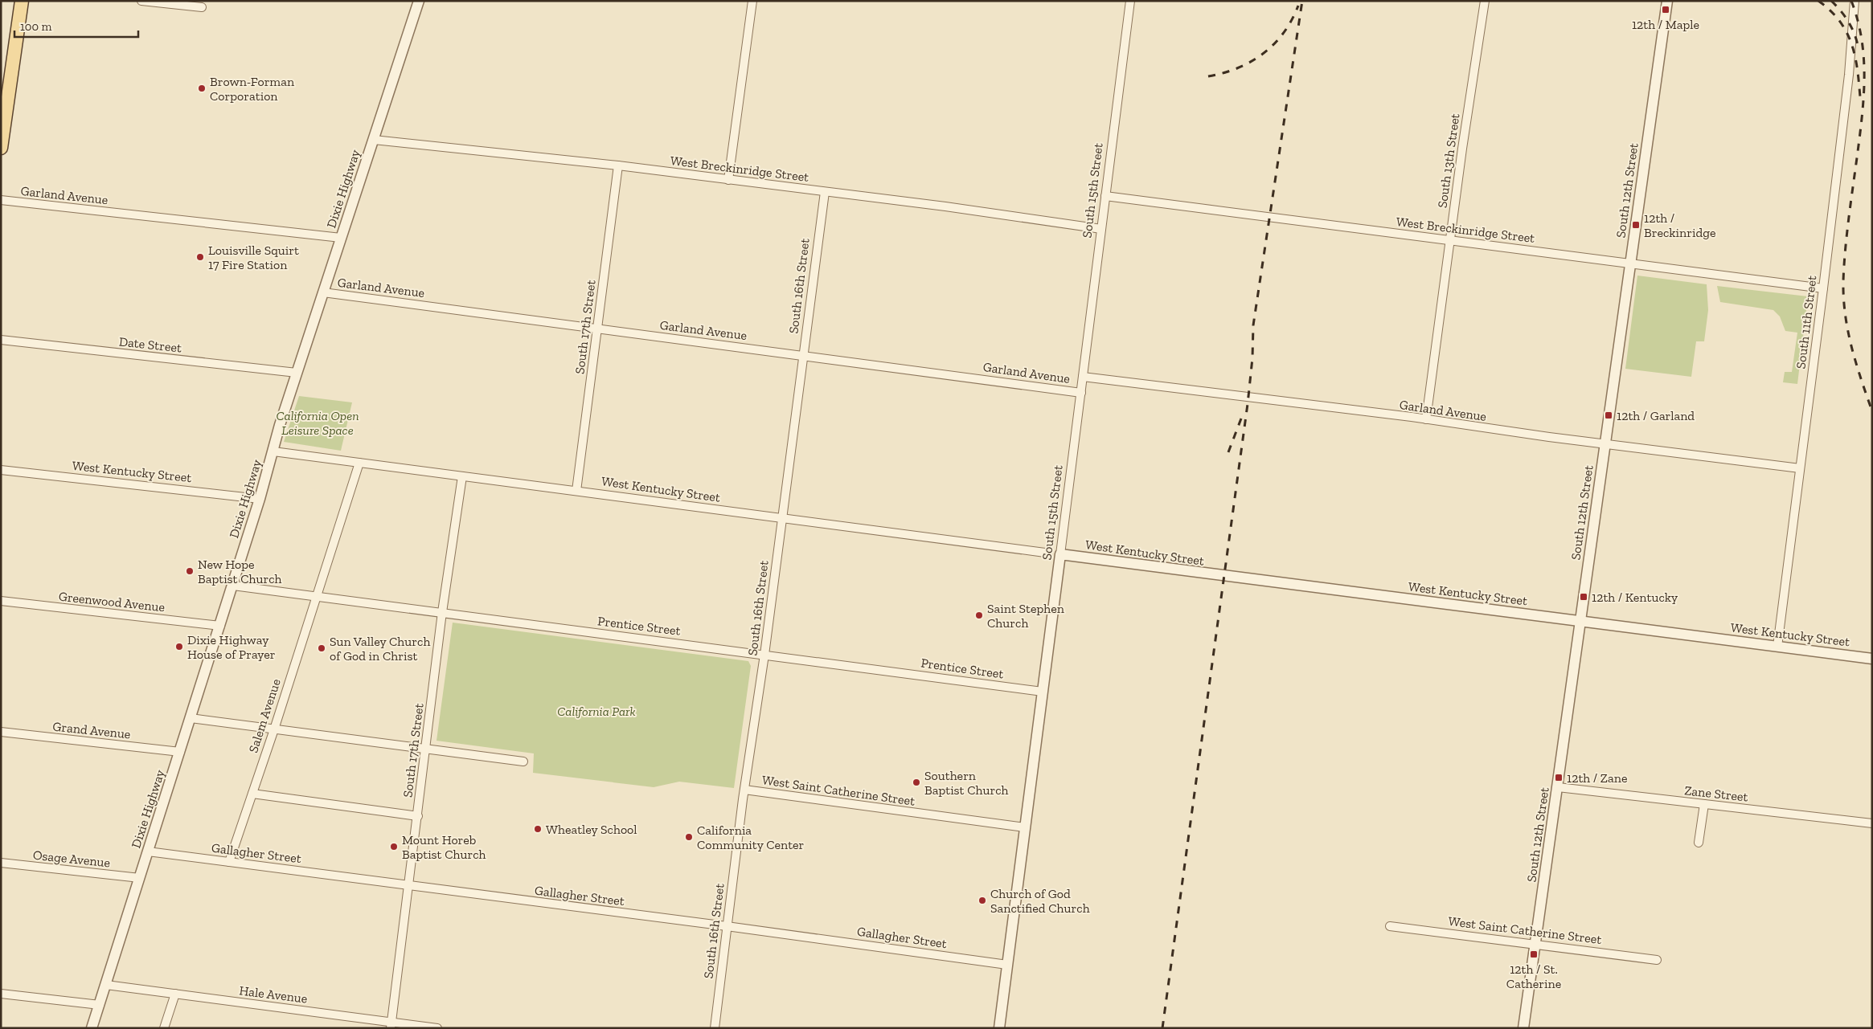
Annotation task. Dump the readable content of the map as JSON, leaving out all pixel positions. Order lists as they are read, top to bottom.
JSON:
{
  "streets": {
    "street": [
      "South 13th Street",
      "West Breckinridge Street",
      "Dixie Highway",
      "South 15th Street",
      "South 12th Street",
      "Garland Avenue",
      "South 16th Street",
      "South 11th Street",
      "South 17th Street",
      "Date Street",
      "West Kentucky Street",
      "Greenwood Avenue",
      "Prentice Street",
      "Salem Avenue",
      "Grand Avenue",
      "West Saint Catherine Street",
      "Zane Street",
      "Gallagher Street",
      "Osage Avenue",
      "Hale Avenue"
    ]
  },
  "crossings": [
    ["South 13th Street", "West Breckinridge Street"],
    ["South 13th Street", "Garland Avenue"],
    ["West Breckinridge Street", "Dixie Highway"],
    ["West Breckinridge Street", "South 15th Street"],
    ["West Breckinridge Street", "South 12th Street"],
    ["West Breckinridge Street", "South 16th Street"],
    ["West Breckinridge Street", "South 11th Street"],
    ["West Breckinridge Street", "South 17th Street"],
    ["Dixie Highway", "Garland Avenue"],
    ["Dixie Highway", "Date Street"],
    ["Dixie Highway", "West Kentucky Street"],
    ["Dixie Highway", "Greenwood Avenue"],
    ["Dixie Highway", "Prentice Street"],
    ["Dixie Highway", "Grand Avenue"],
    ["Dixie Highway", "Gallagher Street"],
    ["Dixie Highway", "Osage Avenue"],
    ["Dixie Highway", "Hale Avenue"],
    ["South 15th Street", "Garland Avenue"],
    ["South 15th Street", "West Kentucky Street"],
    ["South 15th Street", "Prentice Street"],
    ["South 15th Street", "West Saint Catherine Street"],
    ["South 15th Street", "Gallagher Street"],
    ["South 12th Street", "Garland Avenue"],
    ["South 12th Street", "West Kentucky Street"],
    ["South 12th Street", "West Saint Catherine Street"],
    ["South 12th Street", "Zane Street"],
    ["Garland Avenue", "South 16th Street"],
    ["Garland Avenue", "South 11th Street"],
    ["Garland Avenue", "South 17th Street"],
    ["South 16th Street", "West Kentucky Street"],
    ["South 16th Street", "Prentice Street"],
    ["South 16th Street", "West Saint Catherine Street"],
    ["South 16th Street", "Gallagher Street"],
    ["South 11th Street", "West Kentucky Street"],
    ["South 17th Street", "West Kentucky Street"],
    ["South 17th Street", "Prentice Street"],
    ["South 17th Street", "Gallagher Street"],
    ["South 17th Street", "Hale Avenue"],
    ["West Kentucky Street", "Salem Avenue"],
    ["Prentice Street", "Salem Avenue"],
    ["Salem Avenue", "Gallagher Street"]
  ],
  "parks": ["California Open Leisure Space", "California Park"],
  "places": {
    "transit": [
      "12th / Maple",
      "12th / Breckinridge",
      "12th / Garland",
      "12th / Kentucky",
      "12th / Zane",
      "12th / St. Catherine"
    ],
    "other": [
      "Brown-Forman Corporation",
      "Louisville Squirt 17 Fire Station",
      "New Hope Baptist Church",
      "Saint Stephen Church",
      "Dixie Highway House of Prayer",
      "Sun Valley Church of God in Christ",
      "Southern Baptist Church",
      "Wheatley School",
      "California Community Center",
      "Mount Horeb Baptist Church",
      "Church of God Sanctified Church"
    ]
  },
  "scale_bar": "100 m"
}
